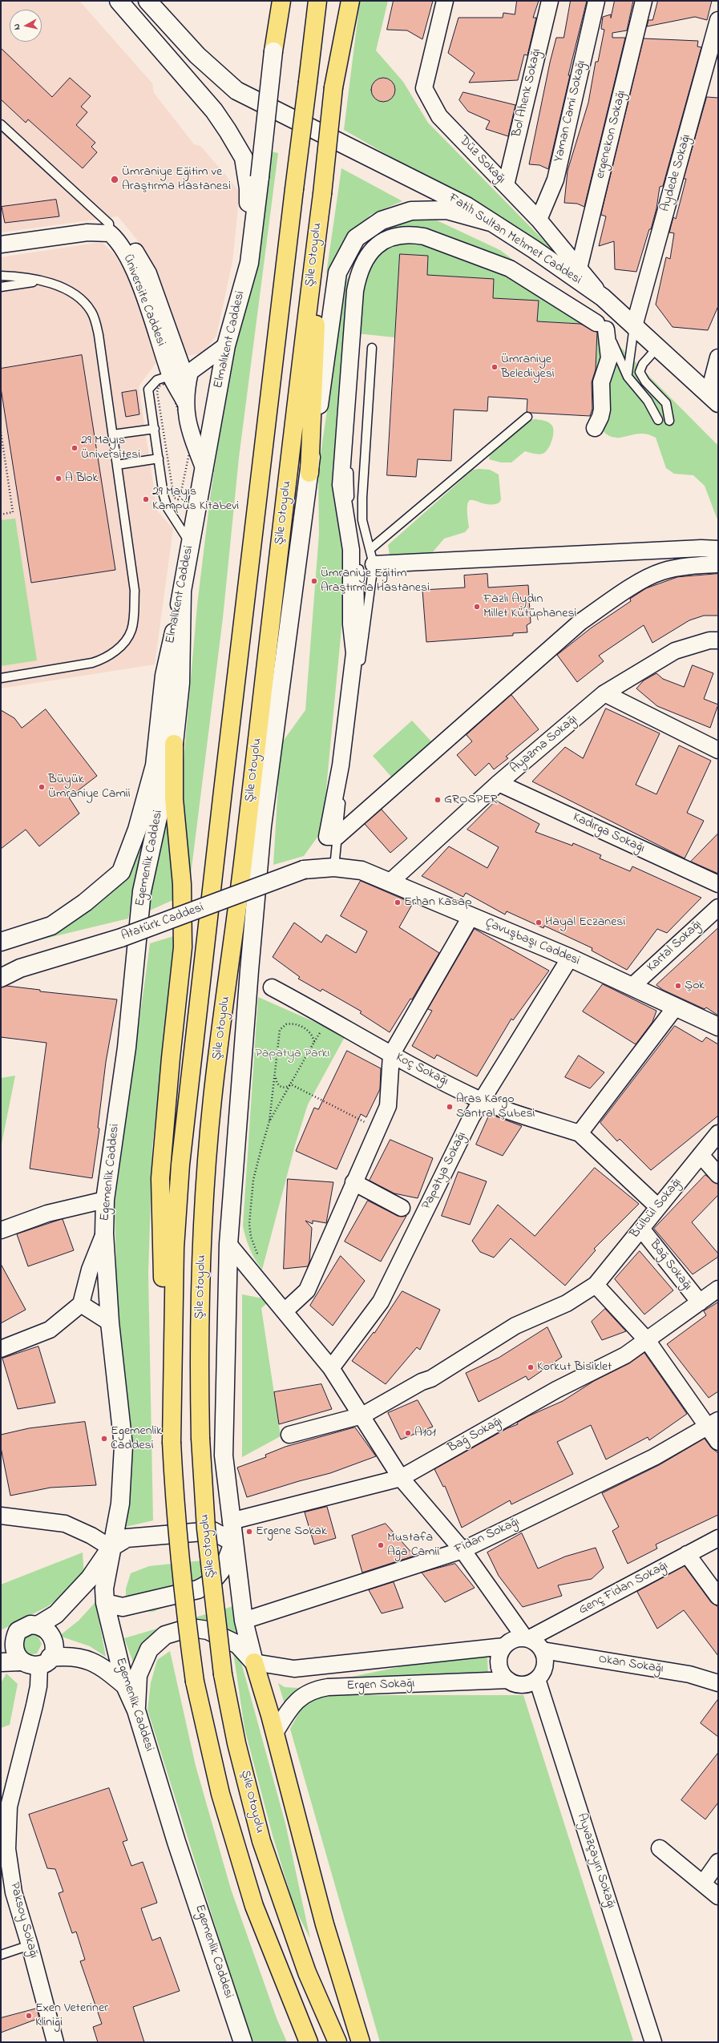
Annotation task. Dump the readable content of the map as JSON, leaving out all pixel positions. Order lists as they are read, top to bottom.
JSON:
{
  "streets": {
    "highway": ["Şile Otoyolu"],
    "street": [
      "Bol Ahenk Sokağı",
      "Yaman Cami Sokağı",
      "ergenekon Sokağı",
      "Düz Sokağı",
      "Aydede Sokağı",
      "Fatih Sultan Mehmet Caddesi",
      "Üniversite Caddesi",
      "Elmalıkent Caddesi",
      "Ayazma Sokağı",
      "Kadırga Sokağı",
      "Egemenlik Caddesi",
      "Atatürk Caddesi",
      "Çavuşbaşı Caddesi",
      "Kartal Sokağı",
      "Koç Sokağı",
      "Papatya Sokağı",
      "Bülbül Sokağı",
      "Bağ Sokağı",
      "Fidan Sokağı",
      "Genç Fidan Sokağı",
      "Okan Sokağı",
      "Ergen Sokağı",
      "Ayvazçayırı Sokağı",
      "Paksoy Sokağı"
    ]
  },
  "crossings": [
    ["Bol Ahenk Sokağı", "Düz Sokağı"],
    ["Yaman Cami Sokağı", "Düz Sokağı"],
    ["ergenekon Sokağı", "Düz Sokağı"],
    ["Düz Sokağı", "Fatih Sultan Mehmet Caddesi"],
    ["Aydede Sokağı", "Fatih Sultan Mehmet Caddesi"],
    ["Elmalıkent Caddesi", "Egemenlik Caddesi"],
    ["Ayazma Sokağı", "Kadırga Sokağı"],
    ["Ayazma Sokağı", "Çavuşbaşı Caddesi"],
    ["Atatürk Caddesi", "Çavuşbaşı Caddesi"],
    ["Çavuşbaşı Caddesi", "Kartal Sokağı"],
    ["Çavuşbaşı Caddesi", "Papatya Sokağı"],
    ["Koç Sokağı", "Papatya Sokağı"],
    ["Bülbül Sokağı", "Bağ Sokağı"],
    ["Genç Fidan Sokağı", "Okan Sokağı"],
    ["Genç Fidan Sokağı", "Ergen Sokağı"],
    ["Genç Fidan Sokağı", "Ayvazçayırı Sokağı"],
    ["Okan Sokağı", "Ergen Sokağı"],
    ["Okan Sokağı", "Ayvazçayırı Sokağı"],
    ["Ergen Sokağı", "Ayvazçayırı Sokağı"]
  ],
  "parks": ["Papatya Parkı"],
  "places": [
    "Ümraniye Eğitim ve Araştırma Hastanesi",
    "Ümraniye Belediyesi",
    "29 Mayıs Üniversitesi",
    "A Blok",
    "29 Mayıs Kampüs Kitabevi",
    "Ümraniye Eğitim Araştırma Hastanesi",
    "Fazlı Aydın Millet Kütüphanesi",
    "Büyük Ümraniye Camii",
    "GROSPER",
    "Erhan Kasap",
    "Hayal Eczanesi",
    "Şok",
    "Aras Kargo Santral Şubesi",
    "Korkut Bisiklet",
    "A101",
    "Egemenlik Caddesi",
    "Ergene Sokak",
    "Mustafa Ağa Camii",
    "Exen Veteriner Kliniği"
  ],
  "north": "left"
}
